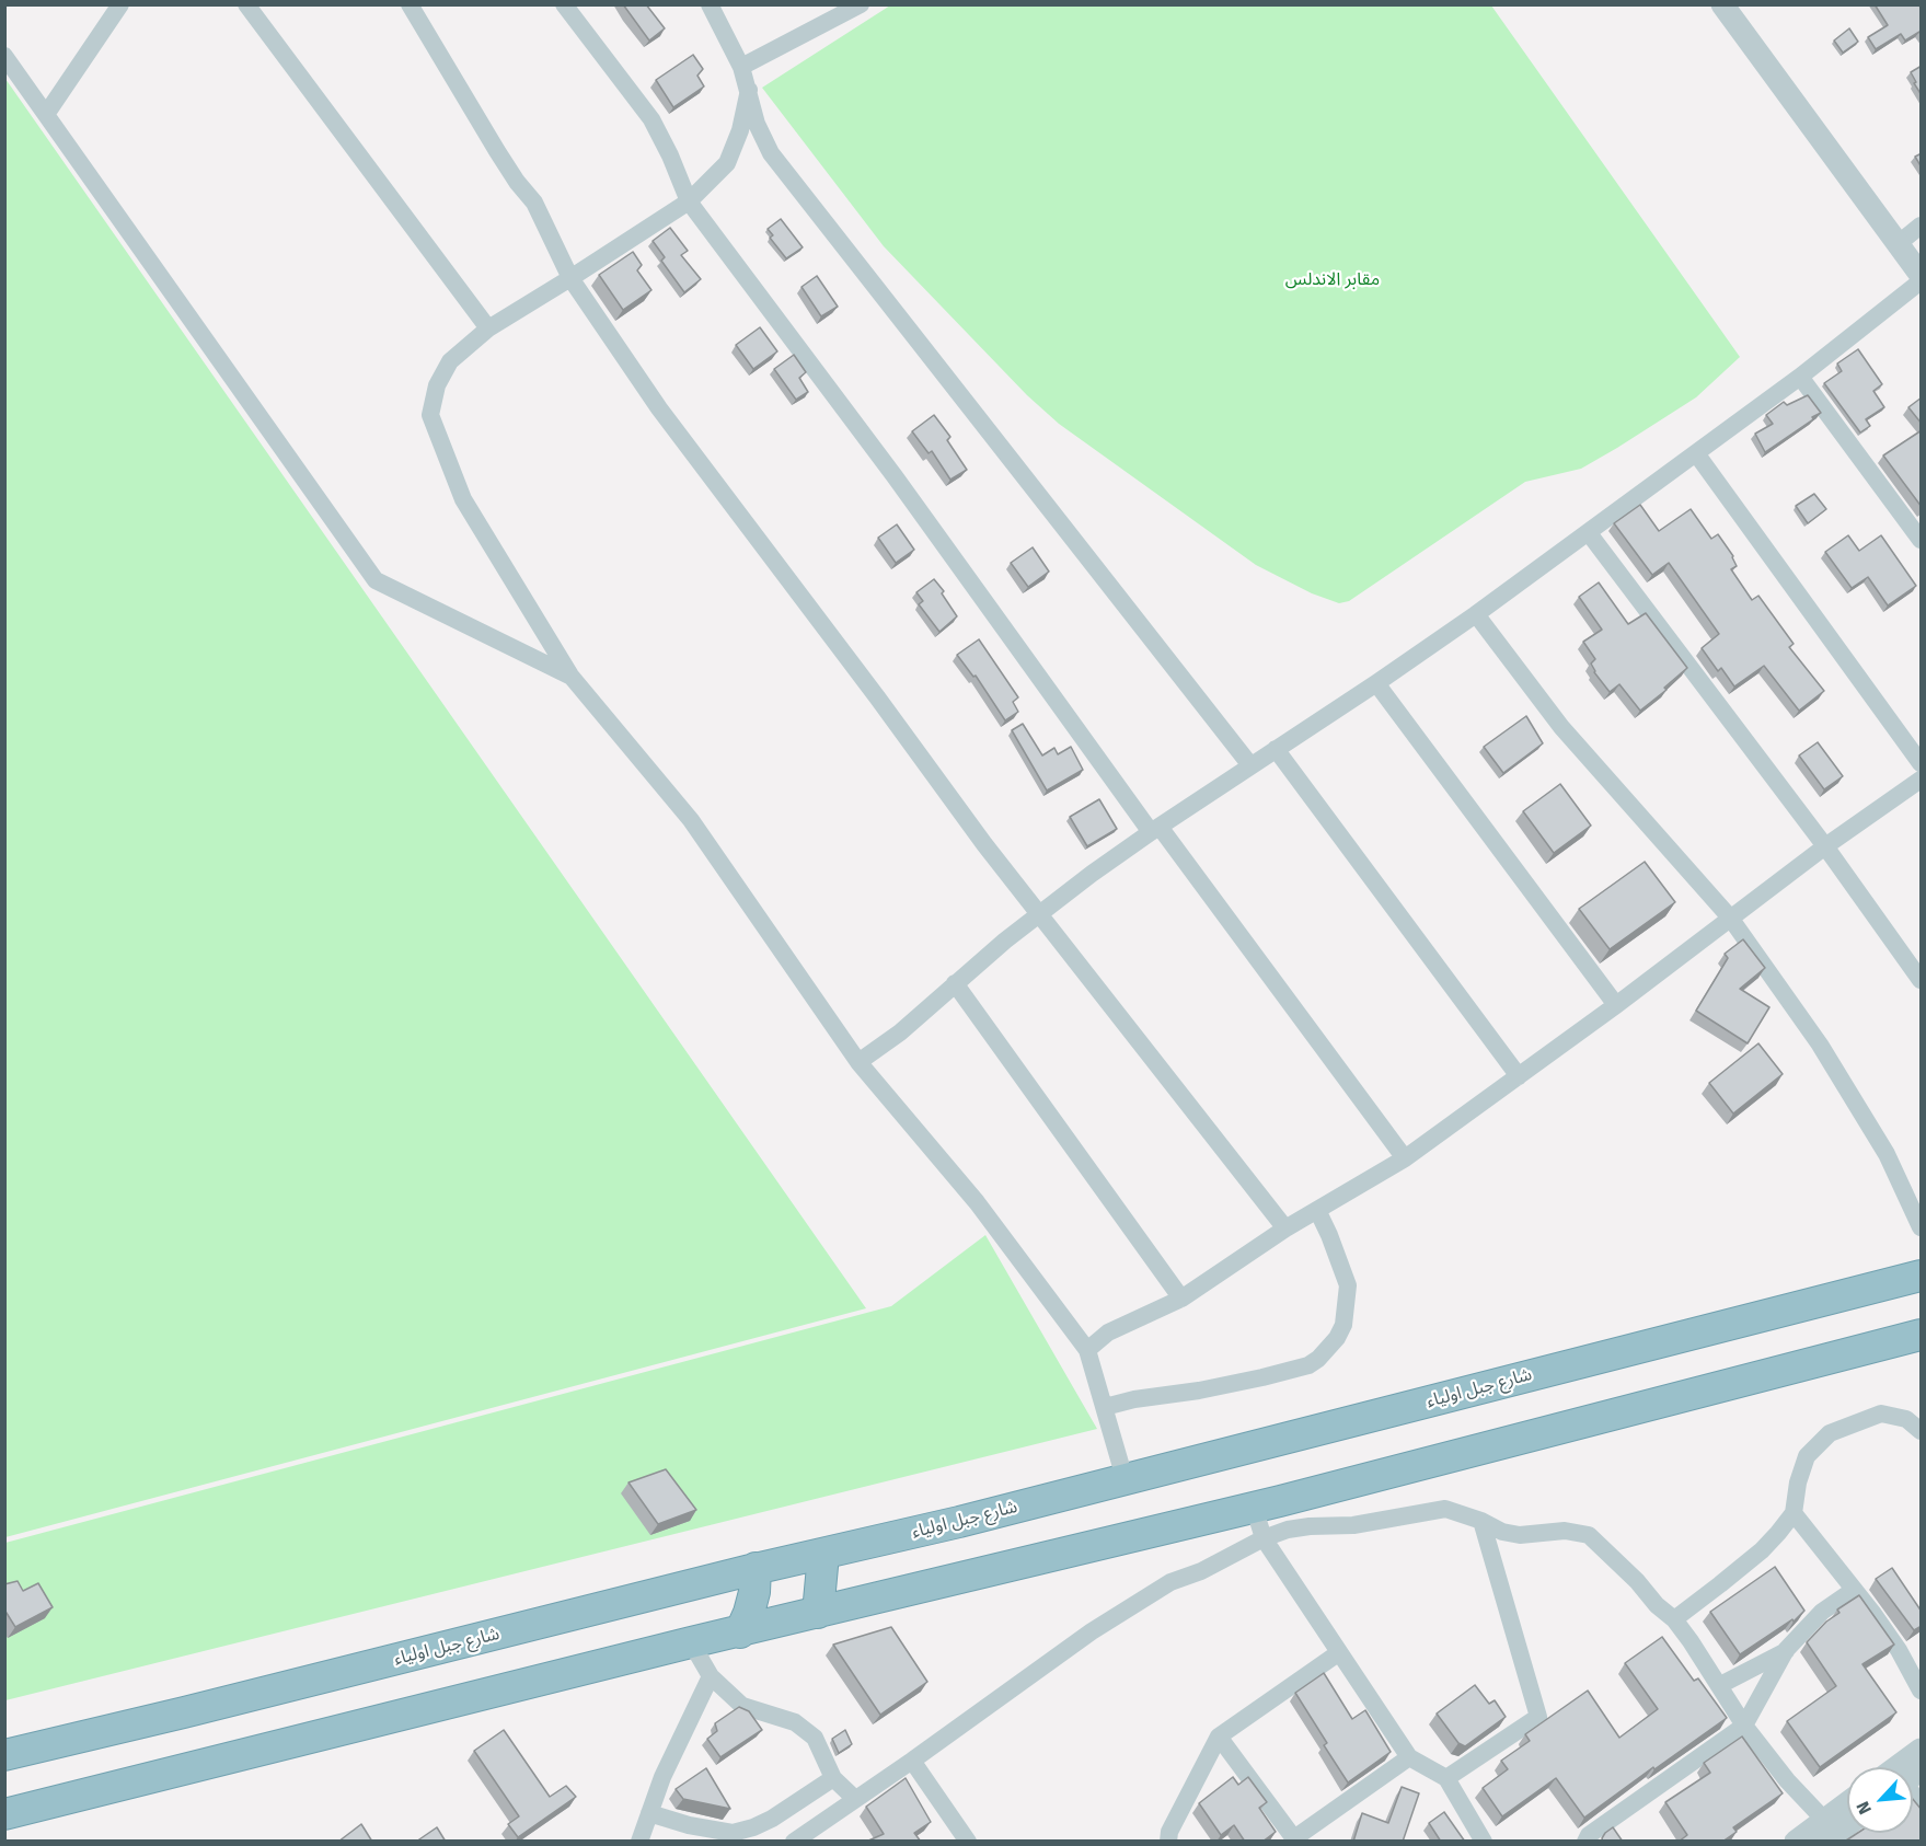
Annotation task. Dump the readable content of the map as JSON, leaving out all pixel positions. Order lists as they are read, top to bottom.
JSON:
{
  "streets": {
    "highway": ["شارع جبل اولياء"]
  },
  "parks": ["مقابر الاندلس"],
  "north": "bottom left"
}
